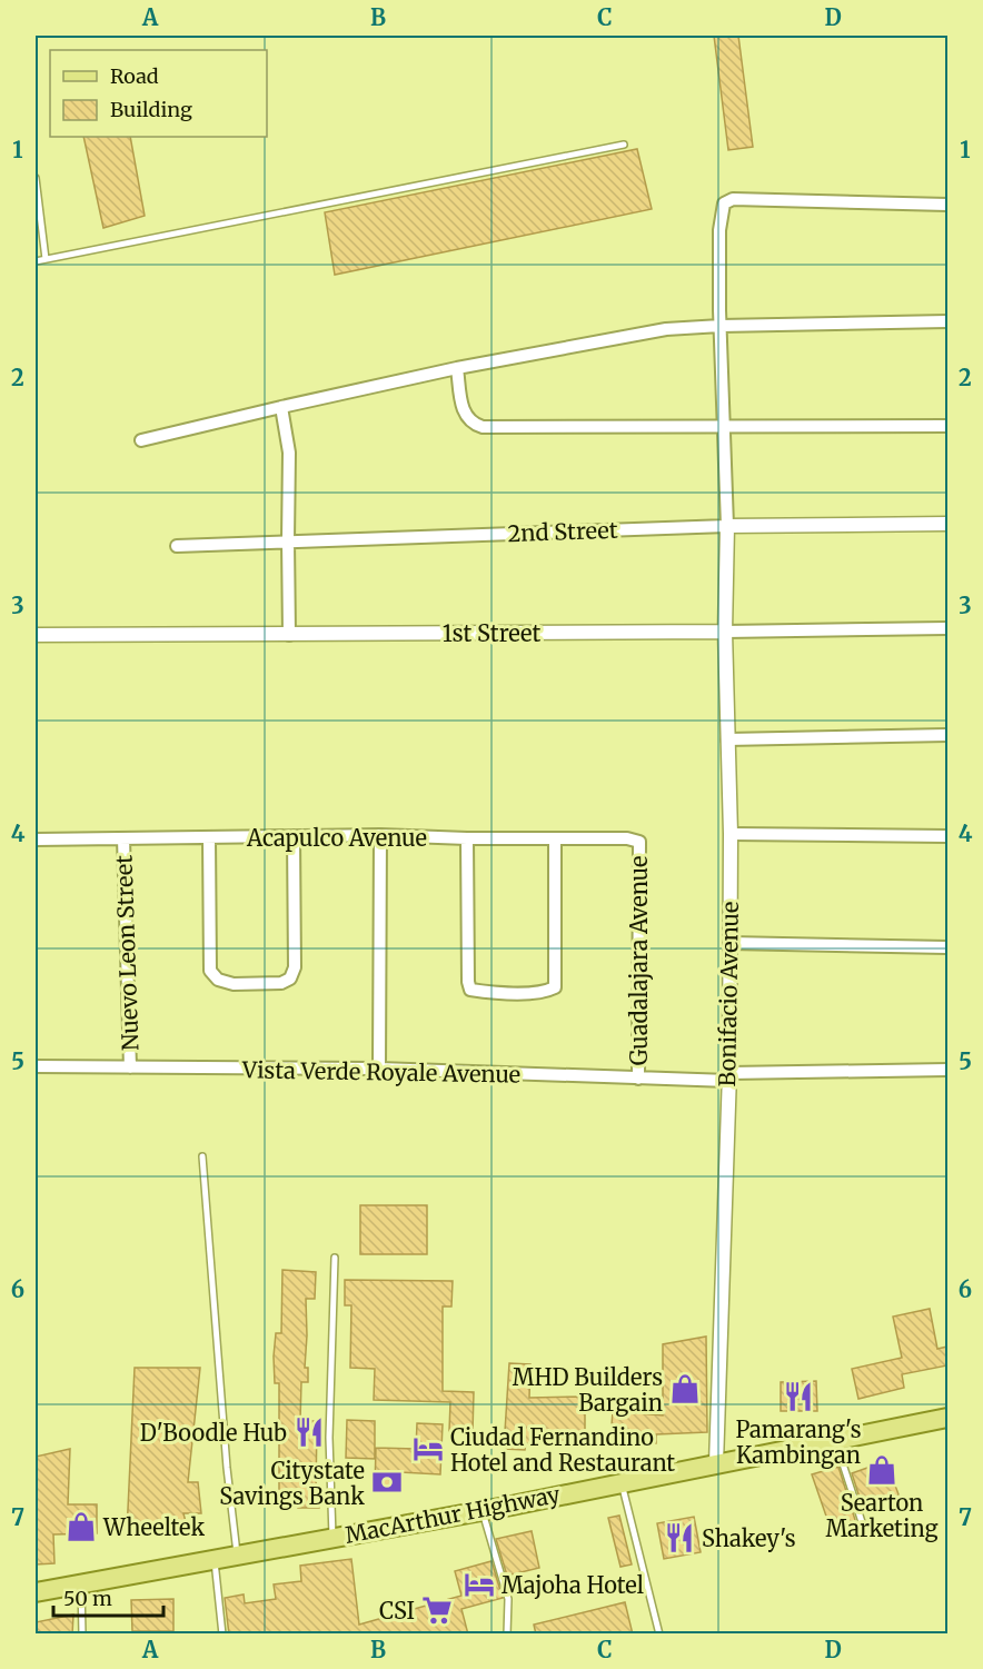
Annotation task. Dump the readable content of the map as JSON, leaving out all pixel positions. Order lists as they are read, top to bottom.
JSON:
{
  "streets": {
    "main road": ["MacArthur Highway"],
    "street": [
      "2nd Street",
      "1st Street",
      "Acapulco Avenue",
      "Nuevo Leon Street",
      "Guadalajara Avenue",
      "Bonifacio Avenue",
      "Vista Verde Royale Avenue"
    ]
  },
  "crossings": [
    ["2nd Street", "Bonifacio Avenue"],
    ["1st Street", "Bonifacio Avenue"],
    ["Acapulco Avenue", "Nuevo Leon Street"],
    ["Acapulco Avenue", "Guadalajara Avenue"],
    ["Nuevo Leon Street", "Vista Verde Royale Avenue"],
    ["Guadalajara Avenue", "Vista Verde Royale Avenue"],
    ["Bonifacio Avenue", "Vista Verde Royale Avenue"],
    ["Bonifacio Avenue", "MacArthur Highway"]
  ],
  "places": {
    "shop": ["MHD Builders Bargain", "Searton Marketing", "Wheeltek"],
    "restaurant": ["Pamarang's Kambingan", "D'Boodle Hub", "Shakey's"],
    "hotel": ["Ciudad Fernandino Hotel and Restaurant", "Majoha Hotel"],
    "bank": ["Citystate Savings Bank"],
    "supermarket": ["CSI"]
  },
  "legend": ["Road", "Building"],
  "scale_bar": "50 m",
  "grid": {
    "columns": [
      "A",
      "B",
      "C",
      "D"
    ],
    "rows": [
      "1",
      "2",
      "3",
      "4",
      "5",
      "6",
      "7"
    ]
  }
}
